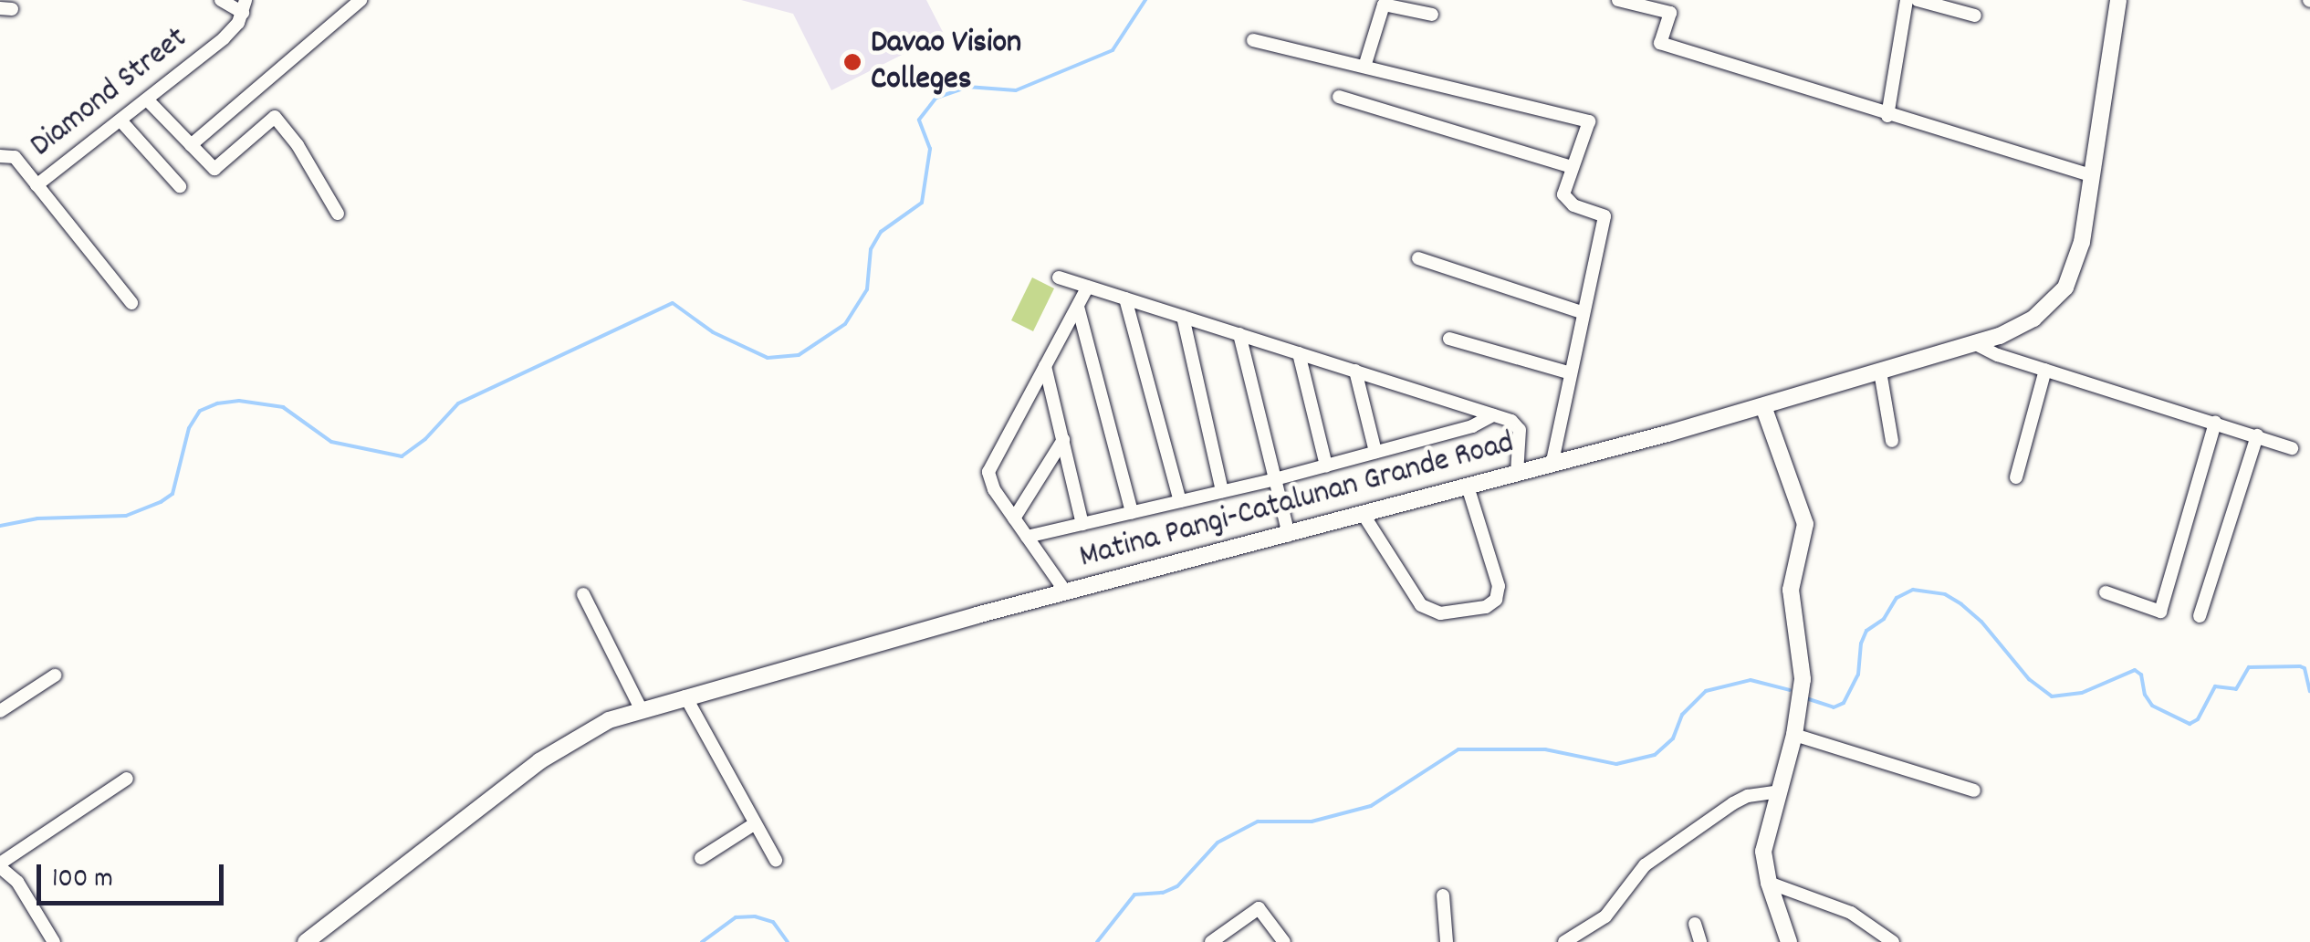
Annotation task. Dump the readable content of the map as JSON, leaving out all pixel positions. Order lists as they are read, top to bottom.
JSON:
{
  "streets": {
    "street": ["Diamond Street", "Matina Pangi-Catalunan Grande Road"]
  },
  "places": ["Davao Vision Colleges"],
  "scale_bar": "100 m"
}
